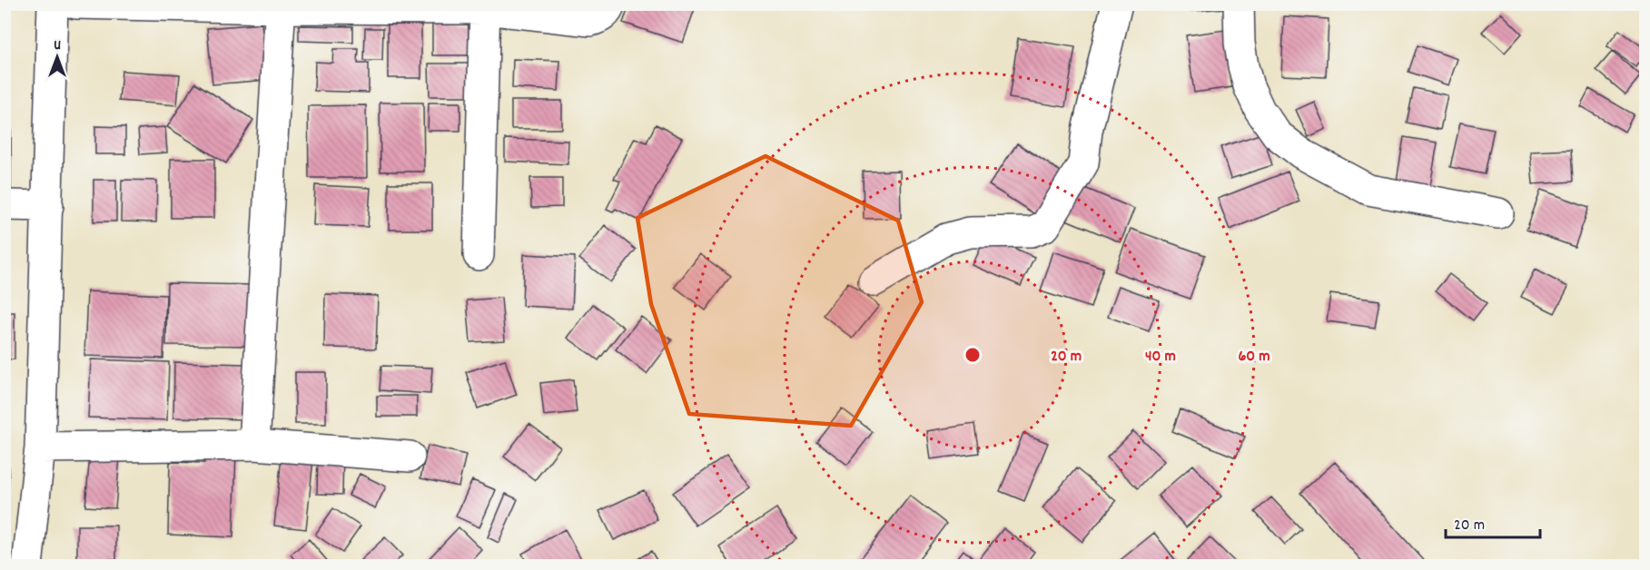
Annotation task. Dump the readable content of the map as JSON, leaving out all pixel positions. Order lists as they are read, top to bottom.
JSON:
{
  "scale_bar": "20 m",
  "north": "top",
  "rings": ["20 m", "40 m", "60 m"]
}
